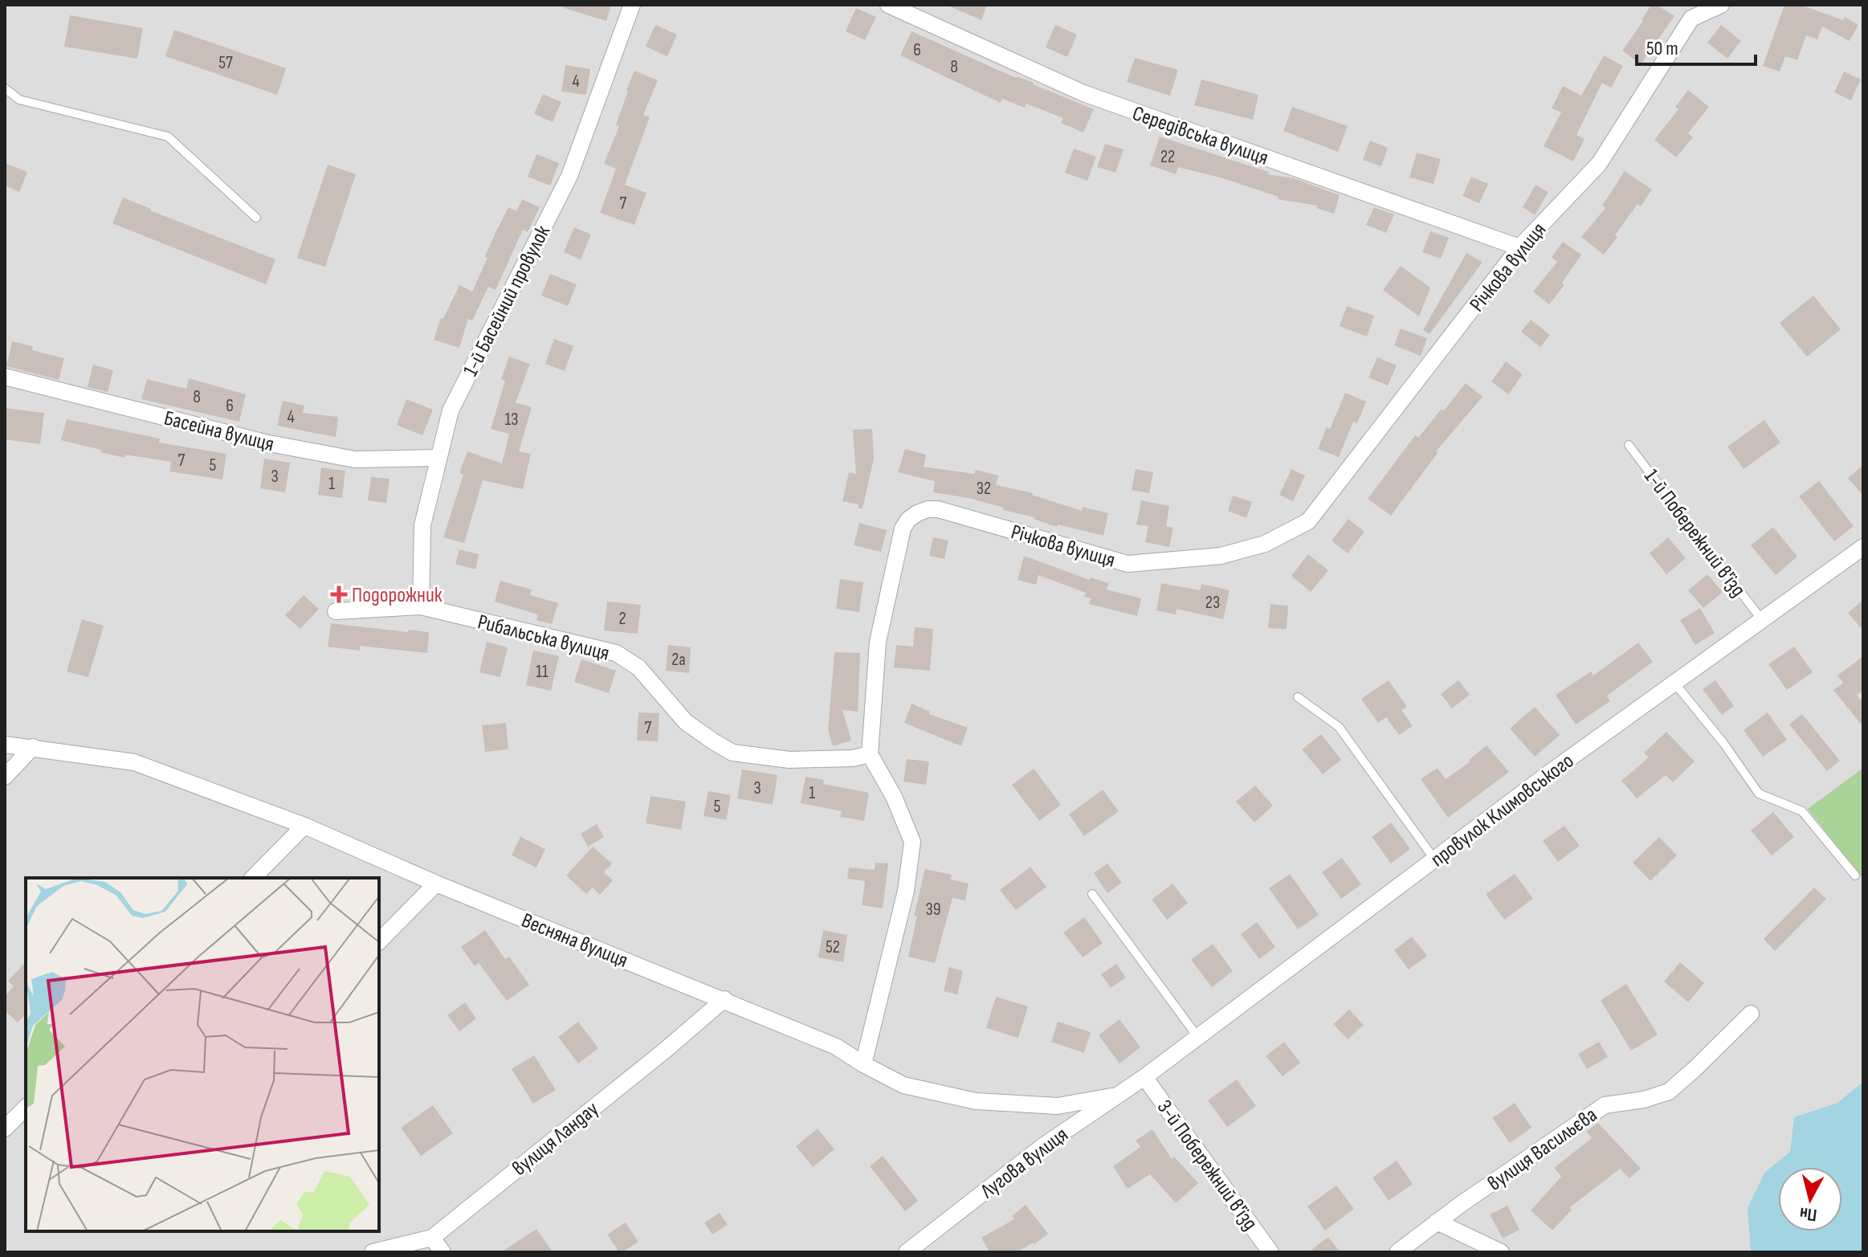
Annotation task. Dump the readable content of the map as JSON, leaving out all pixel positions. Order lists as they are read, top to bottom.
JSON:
{
  "streets": {
    "street": [
      "Середівська вулиця",
      "Річкова вулиця",
      "1-й Басейний провулок",
      "Басейна вулиця",
      "Рибальська вулиця",
      "провулок Климовського",
      "Весняна вулиця",
      "вулиця Ландау",
      "вулиця Васильєва",
      "Лугова вулиця",
      "3-й Побережний в'їзд"
    ],
    "lane": ["1-й Побережний в'їзд"]
  },
  "crossings": [
    ["Середівська вулиця", "Річкова вулиця"],
    ["Річкова вулиця", "Рибальська вулиця"],
    ["1-й Басейний провулок", "Басейна вулиця"],
    ["1-й Басейний провулок", "Рибальська вулиця"],
    ["1-й Побережний в'їзд", "провулок Климовського"],
    ["провулок Климовського", "Лугова вулиця"],
    ["провулок Климовського", "3-й Побережний в'їзд"],
    ["Весняна вулиця", "вулиця Ландау"],
    ["Весняна вулиця", "Лугова вулиця"],
    ["Лугова вулиця", "3-й Побережний в'їзд"]
  ],
  "places": {
    "health": ["Подорожник"]
  },
  "house_numbers": [
    "6",
    "57",
    "8",
    "4",
    "22",
    "7",
    "8",
    "6",
    "4",
    "13",
    "7",
    "5",
    "3",
    "1",
    "32",
    "23",
    "2",
    "2а",
    "11",
    "7",
    "3",
    "1",
    "5",
    "39",
    "52"
  ],
  "scale_bar": "50 m",
  "north": "bottom"
}
